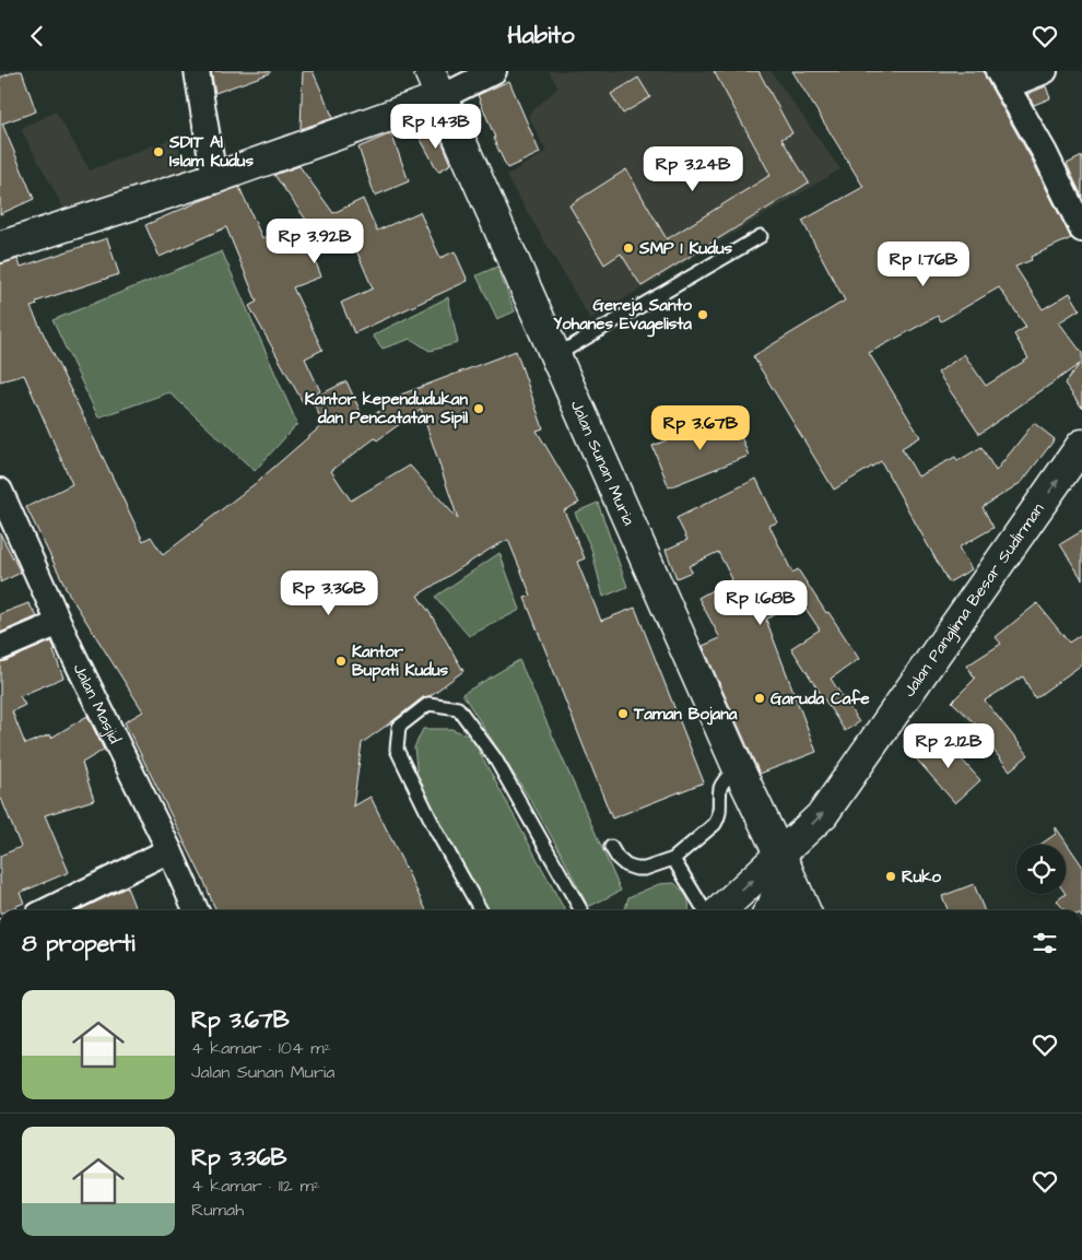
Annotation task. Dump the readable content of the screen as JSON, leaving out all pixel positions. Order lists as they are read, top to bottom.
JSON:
{
  "streets": {
    "main road": ["Jalan Sunan Muria", "Jalan Panglima Besar Sudirman"],
    "street": ["Jalan Masjid"]
  },
  "crossings": [
    ["Jalan Sunan Muria", "Jalan Panglima Besar Sudirman"]
  ],
  "one_way": ["Jalan Panglima Besar Sudirman"],
  "places": [
    "SDIT Al Islam Kudus",
    "SMP 1 Kudus",
    "Gereja Santo Yohanes Evagelista",
    "Kantor kependudukan dan Pencatatan Sipil",
    "Kantor Bupati Kudus",
    "Garuda Cafe",
    "Taman Bojana",
    "Ruko"
  ],
  "page": {
    "header": "Habito",
    "price": [
      "Rp 1.43B",
      "Rp 3.24B",
      "Rp 3.92B",
      "Rp 1.76B",
      "Rp 3.67B",
      "Rp 3.36B",
      "Rp 1.68B",
      "Rp 2.12B"
    ],
    "heading": "8 properti",
    "list": [
      {
        "name": "Rp 3.67B",
        "note": "4 kamar · 104 m² · Jalan Sunan Muria"
      },
      {
        "name": "Rp 3.36B",
        "note": "4 kamar · 112 m² · Rumah"
      }
    ]
  }
}
